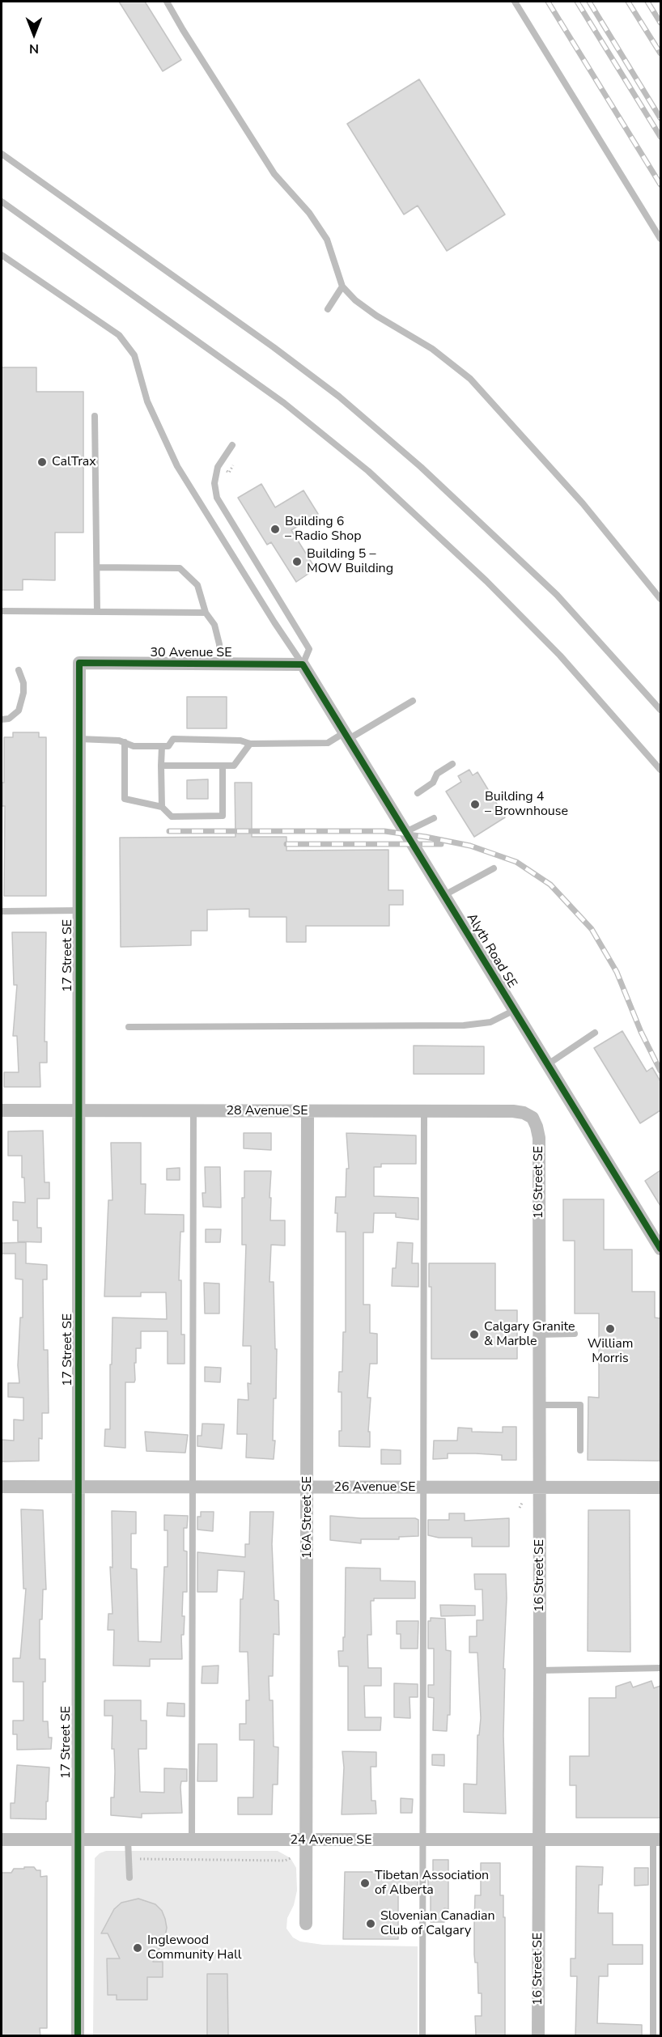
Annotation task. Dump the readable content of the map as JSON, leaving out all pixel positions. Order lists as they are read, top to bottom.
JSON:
{
  "streets": {
    "street": [
      "30 Avenue SE",
      "Alyth Road SE",
      "17 Street SE",
      "28 Avenue SE",
      "16 Street SE",
      "26 Avenue SE",
      "16A Street SE",
      "24 Avenue SE"
    ]
  },
  "crossings": [
    ["30 Avenue SE", "Alyth Road SE"],
    ["30 Avenue SE", "17 Street SE"],
    ["17 Street SE", "28 Avenue SE"],
    ["17 Street SE", "26 Avenue SE"],
    ["17 Street SE", "24 Avenue SE"],
    ["28 Avenue SE", "16 Street SE"],
    ["28 Avenue SE", "16A Street SE"],
    ["16 Street SE", "26 Avenue SE"],
    ["16 Street SE", "24 Avenue SE"],
    ["26 Avenue SE", "16A Street SE"],
    ["16A Street SE", "24 Avenue SE"]
  ],
  "places": [
    "CalTrax",
    "Building 6 – Radio Shop",
    "Building 5 – MOW Building",
    "Building 4 – Brownhouse",
    "William Morris",
    "Calgary Granite & Marble",
    "Tibetan Association of Alberta",
    "Slovenian Canadian Club of Calgary",
    "Inglewood Community Hall"
  ],
  "north": "bottom"
}
